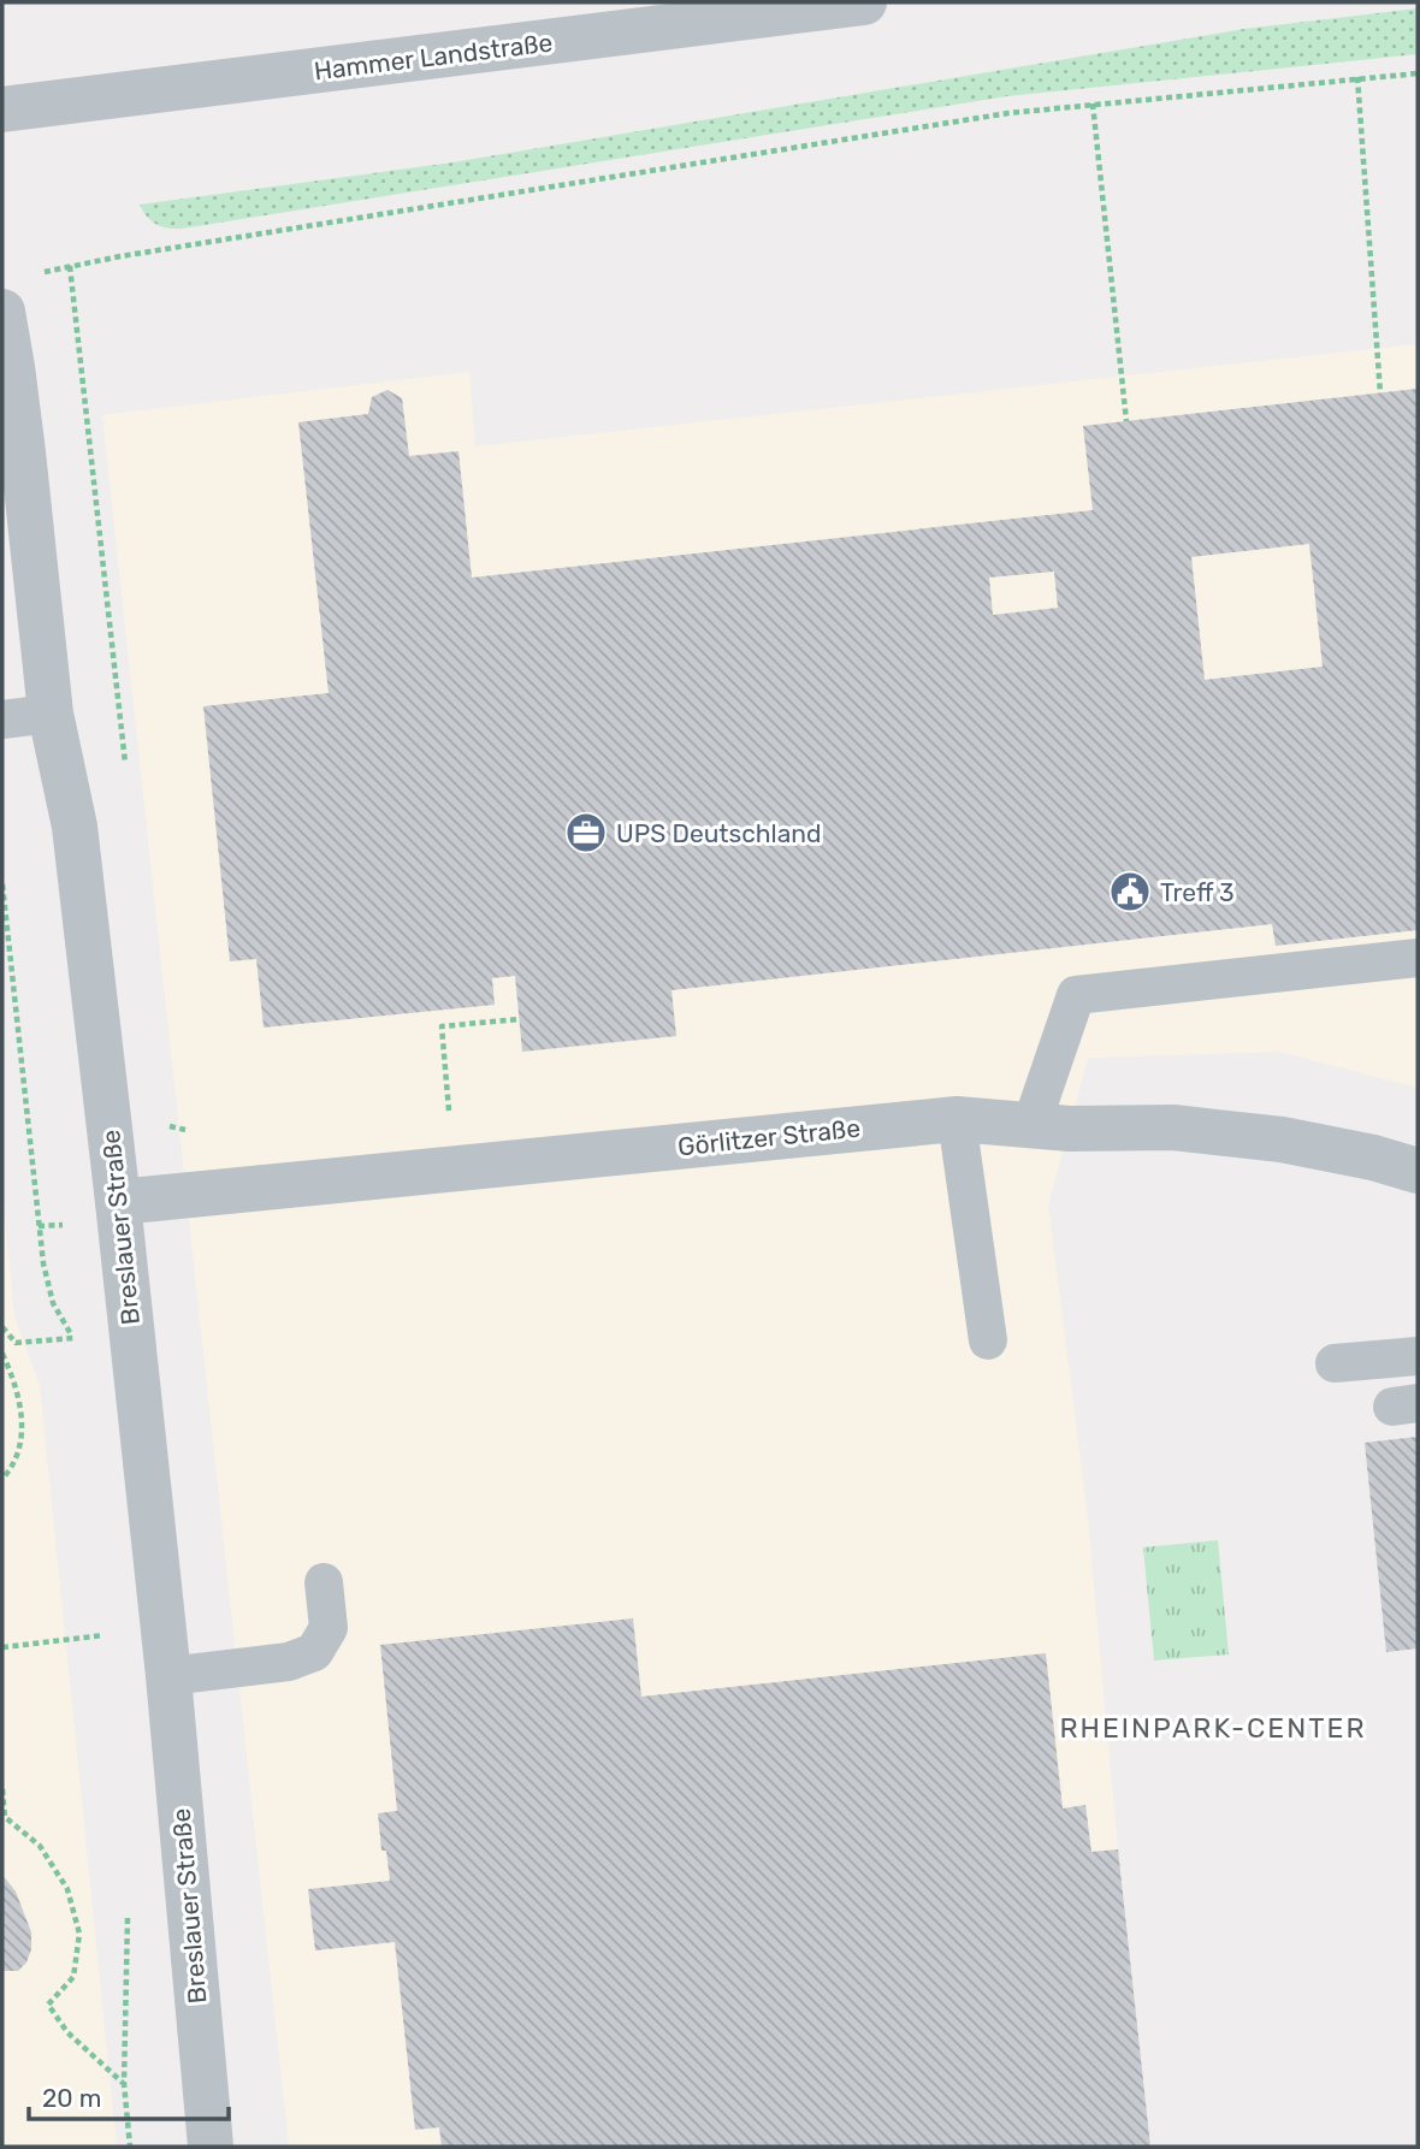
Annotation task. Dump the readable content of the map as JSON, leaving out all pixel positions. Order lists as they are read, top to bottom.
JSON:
{
  "streets": {
    "street": ["Hammer Landstraße", "Görlitzer Straße", "Breslauer Straße"]
  },
  "crossings": [
    ["Görlitzer Straße", "Breslauer Straße"]
  ],
  "districts": ["RHEINPARK-CENTER"],
  "places": {
    "office": ["UPS Deutschland"],
    "public building": ["Treff 3"]
  },
  "scale_bar": "20 m"
}
